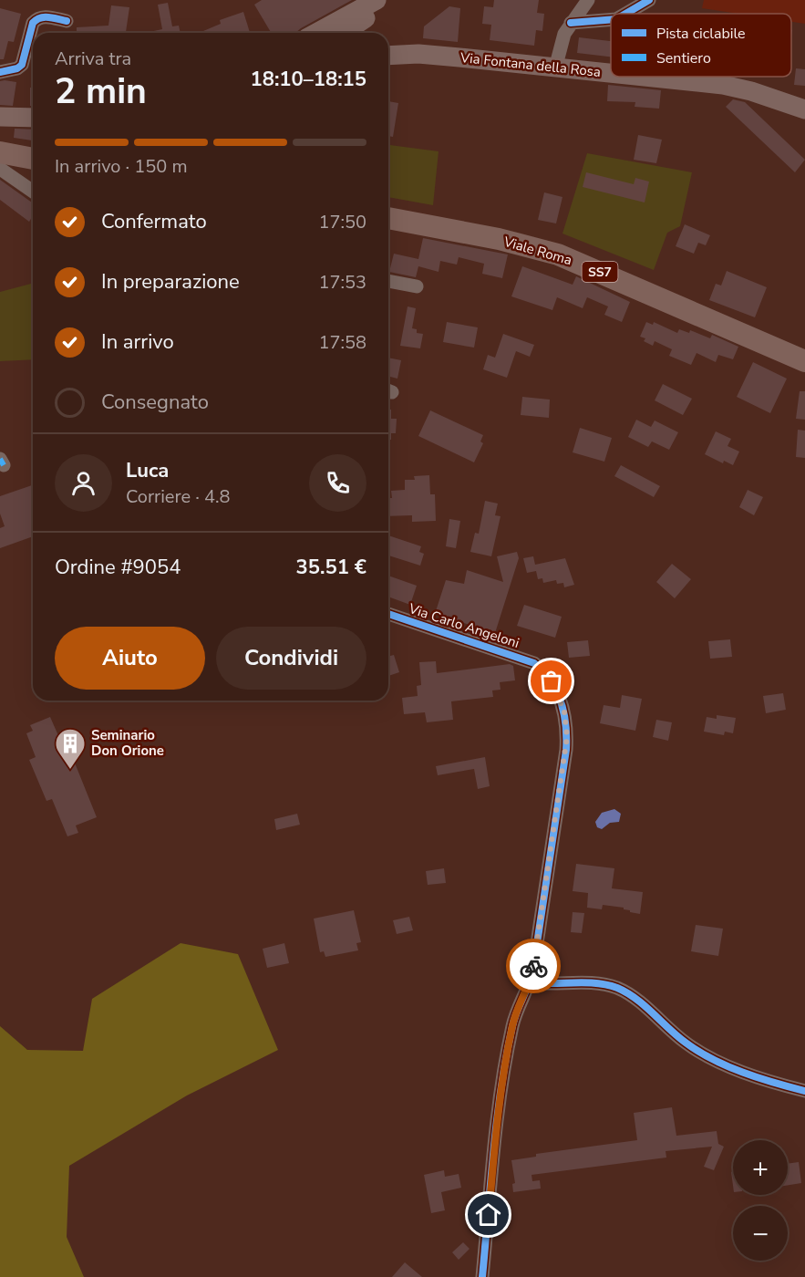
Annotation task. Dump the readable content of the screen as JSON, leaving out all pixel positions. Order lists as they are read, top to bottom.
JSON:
{
  "streets": {
    "main road": ["Via Fontana della Rosa", "Viale Roma", "SS7"],
    "street": ["Via Carlo Angeloni"]
  },
  "places": {
    "building": ["Seminario Don Orione"]
  },
  "legend": ["Pista ciclabile", "Sentiero"],
  "page": {
    "heading": ["2 min", "Arriva tra", "18:10–18:15"],
    "panel": [
      "Luca",
      "Corriere · 4.8",
      "Ordine #9054",
      "35.51 €"
    ],
    "bar": "In arrivo · 150 m",
    "list": [
      ["Confermato", "17:50"],
      ["In preparazione", "17:53"],
      ["In arrivo", "17:58"],
      "Consegnato"
    ],
    "buttons": ["Aiuto", "Condividi"],
    "map_buttons": ["+", "−"]
  }
}
